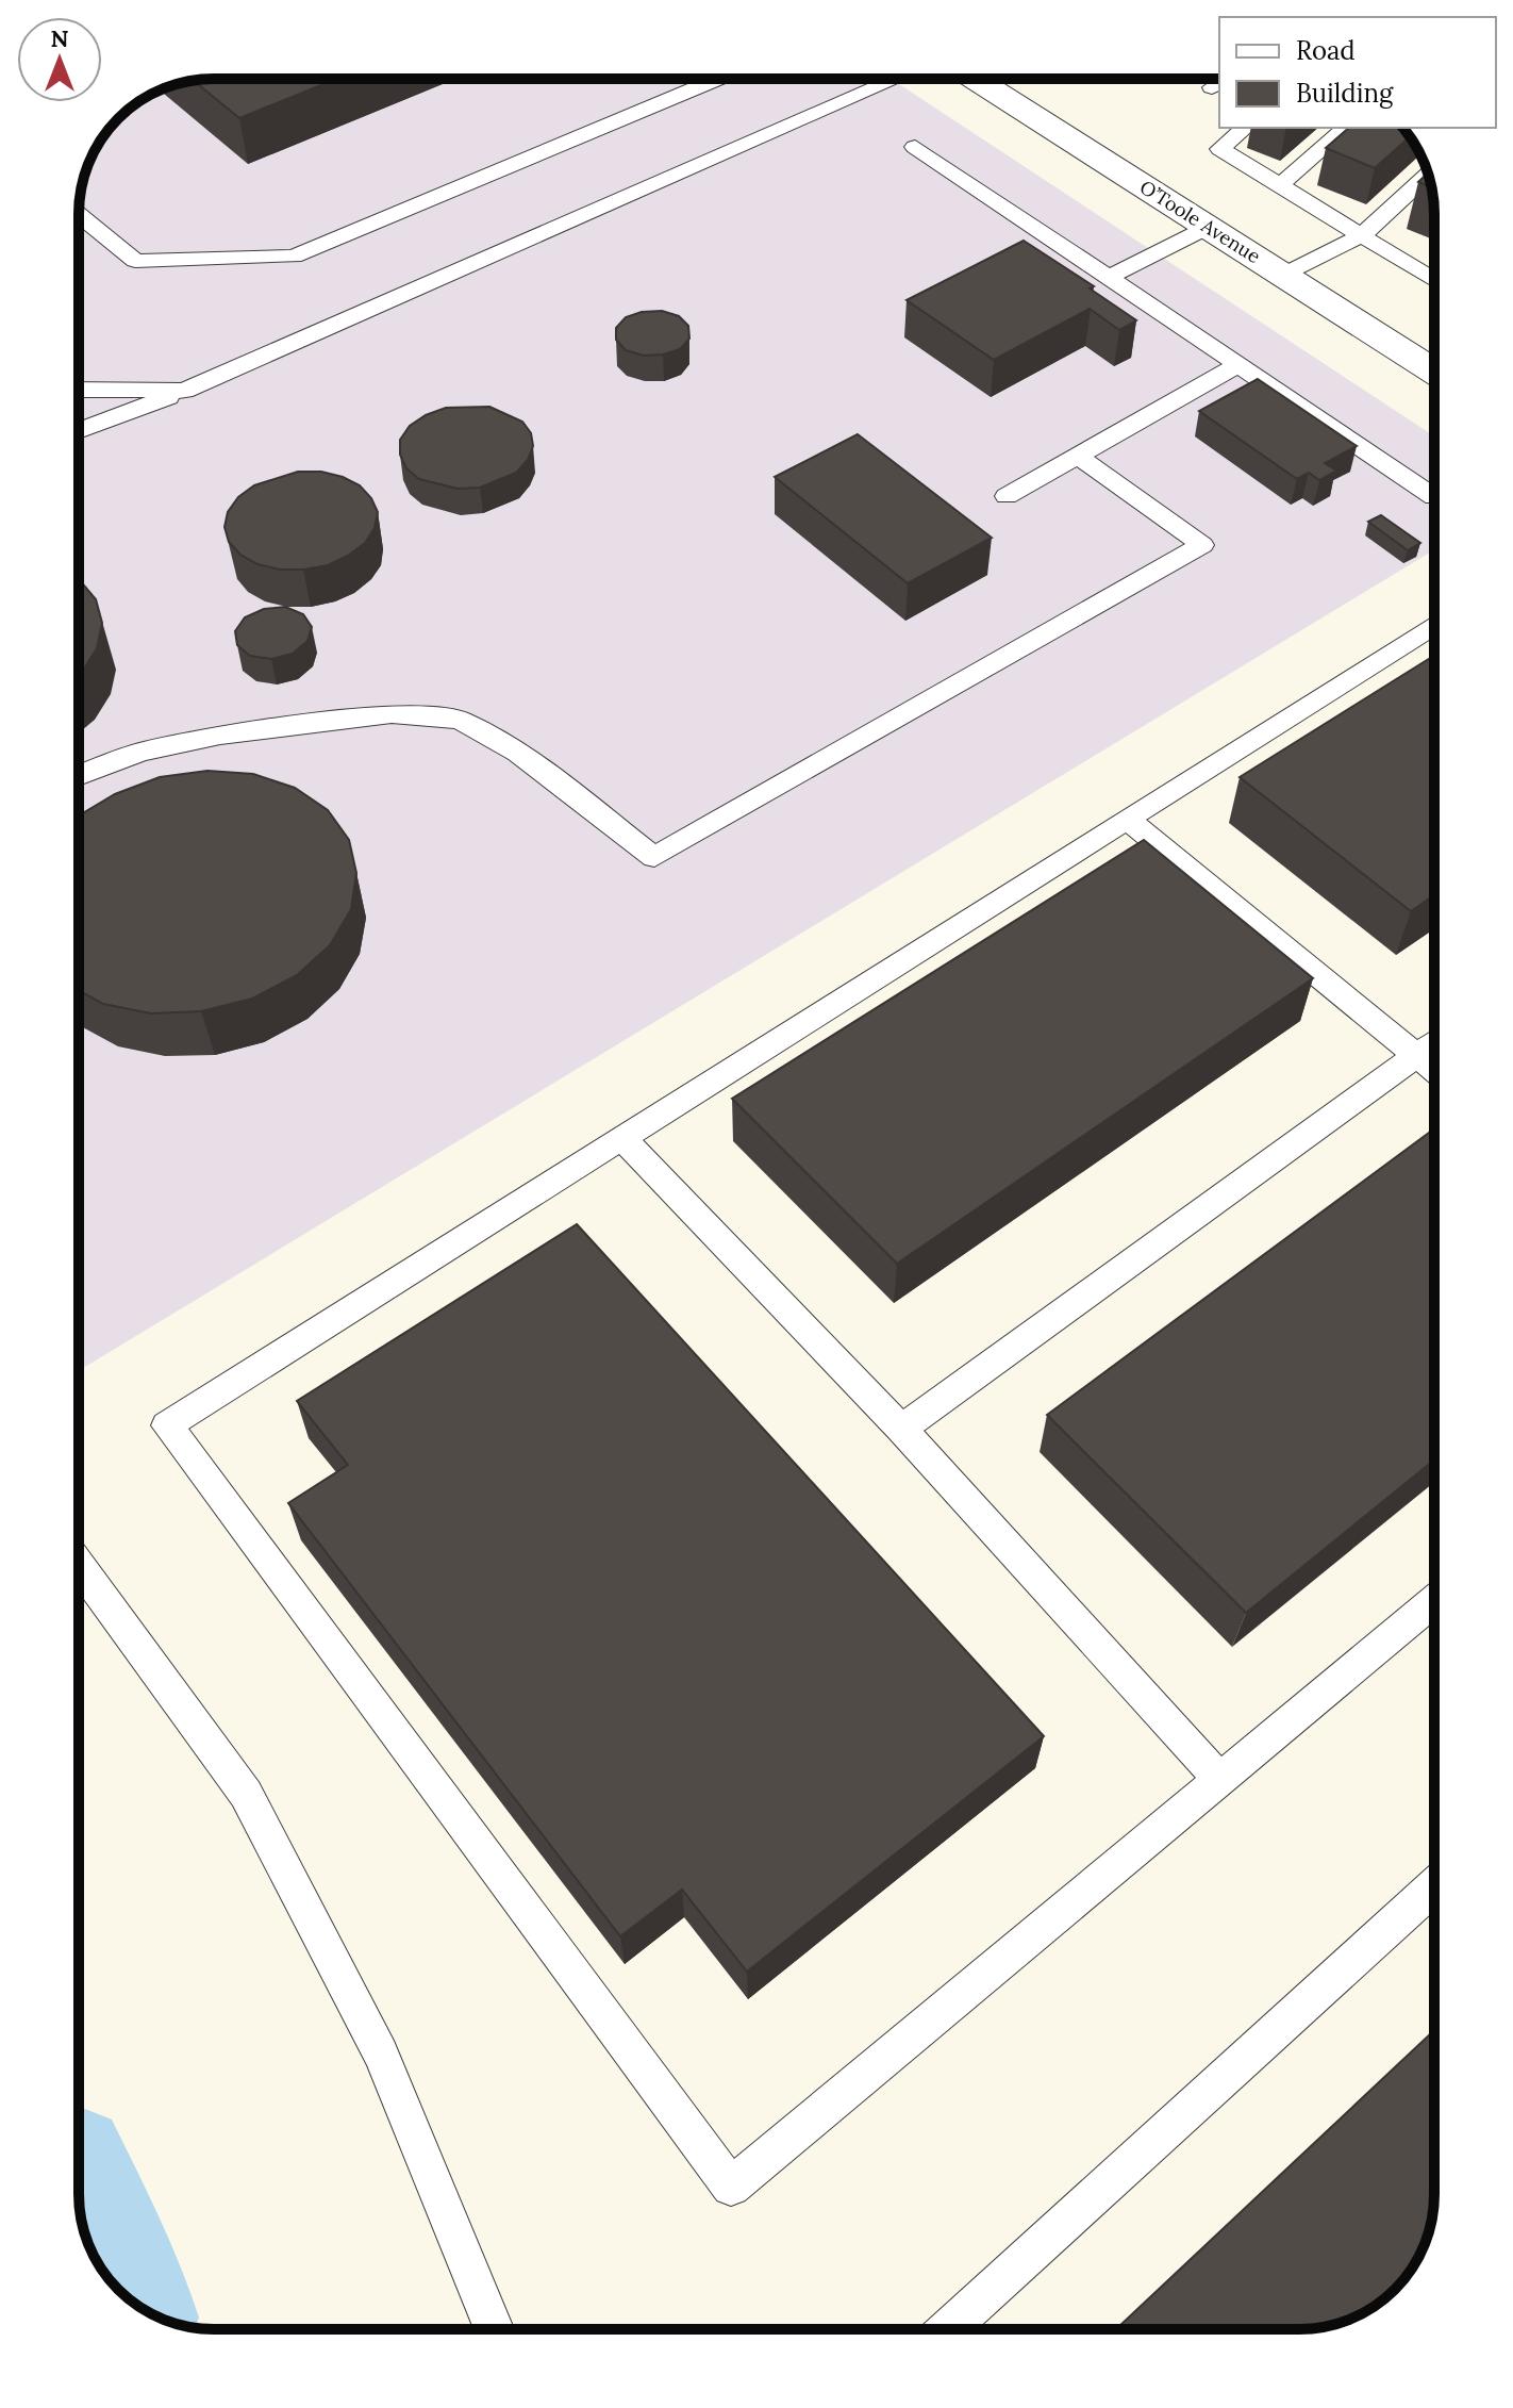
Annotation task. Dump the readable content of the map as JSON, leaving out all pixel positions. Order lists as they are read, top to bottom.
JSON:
{
  "streets": {
    "street": ["O’Toole Avenue"]
  },
  "legend": ["Road", "Building"],
  "north": "top"
}
